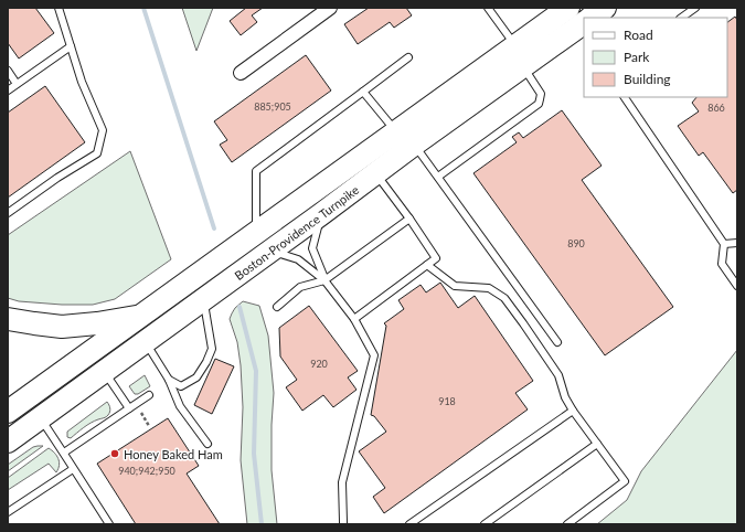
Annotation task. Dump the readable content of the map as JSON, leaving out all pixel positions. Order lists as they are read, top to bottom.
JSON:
{
  "streets": {
    "main road": ["Boston-Providence Turnpike"]
  },
  "places": ["Honey Baked Ham"],
  "house_numbers": [
    "885;905",
    "866",
    "890",
    "920",
    "918",
    "940;942;950"
  ],
  "legend": ["Road", "Park", "Building"]
}
